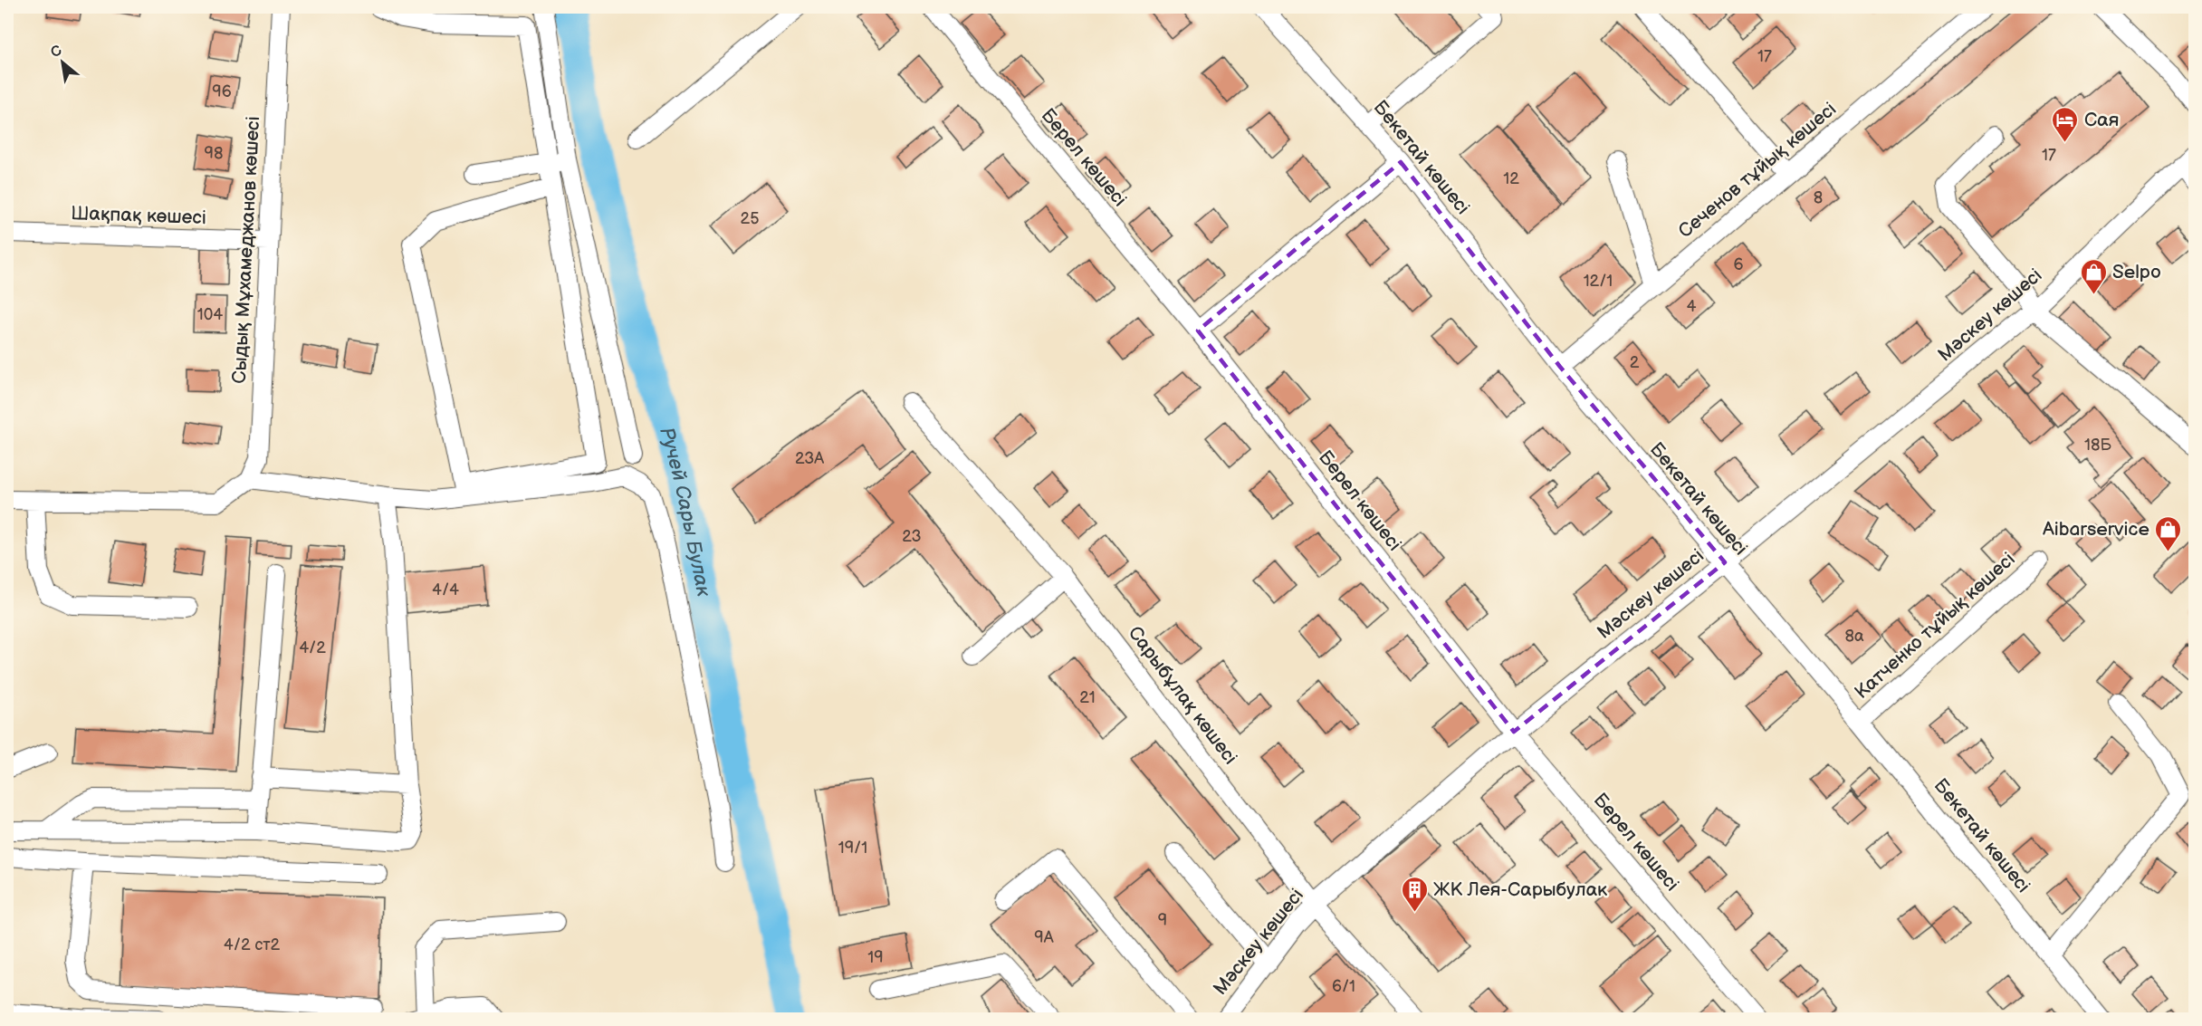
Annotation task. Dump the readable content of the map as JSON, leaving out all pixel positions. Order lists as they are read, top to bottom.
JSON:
{
  "streets": {
    "street": [
      "Берел көшесі",
      "Бекетай көшесі",
      "Сеченов тұйық көшесі",
      "Шақпақ көшесі",
      "Сыдық Мұхамеджанов көшесі",
      "Мәскеу көшесі",
      "Катченко тұйық көшесі",
      "Сарыбұлақ көшесі"
    ]
  },
  "crossings": [
    ["Берел көшесі", "Мәскеу көшесі"],
    ["Бекетай көшесі", "Сеченов тұйық көшесі"],
    ["Бекетай көшесі", "Мәскеу көшесі"],
    ["Бекетай көшесі", "Катченко тұйық көшесі"],
    ["Шақпақ көшесі", "Сыдық Мұхамеджанов көшесі"],
    ["Мәскеу көшесі", "Сарыбұлақ көшесі"]
  ],
  "water": ["Ручей Сары Булак"],
  "places": {
    "hotel": ["Сая"],
    "shop": ["Selpo", "Aibarservice"],
    "building": ["ЖК Лея-Сарыбулак"]
  },
  "house_numbers": [
    "17",
    "96",
    "98",
    "17",
    "12",
    "8",
    "25",
    "6",
    "12/1",
    "4",
    "104",
    "2",
    "18Б",
    "23А",
    "23",
    "4/4",
    "8а",
    "4/2",
    "21",
    "19/1",
    "9",
    "9А",
    "4/2 ст2",
    "19",
    "6/1"
  ],
  "north": "top left"
}
